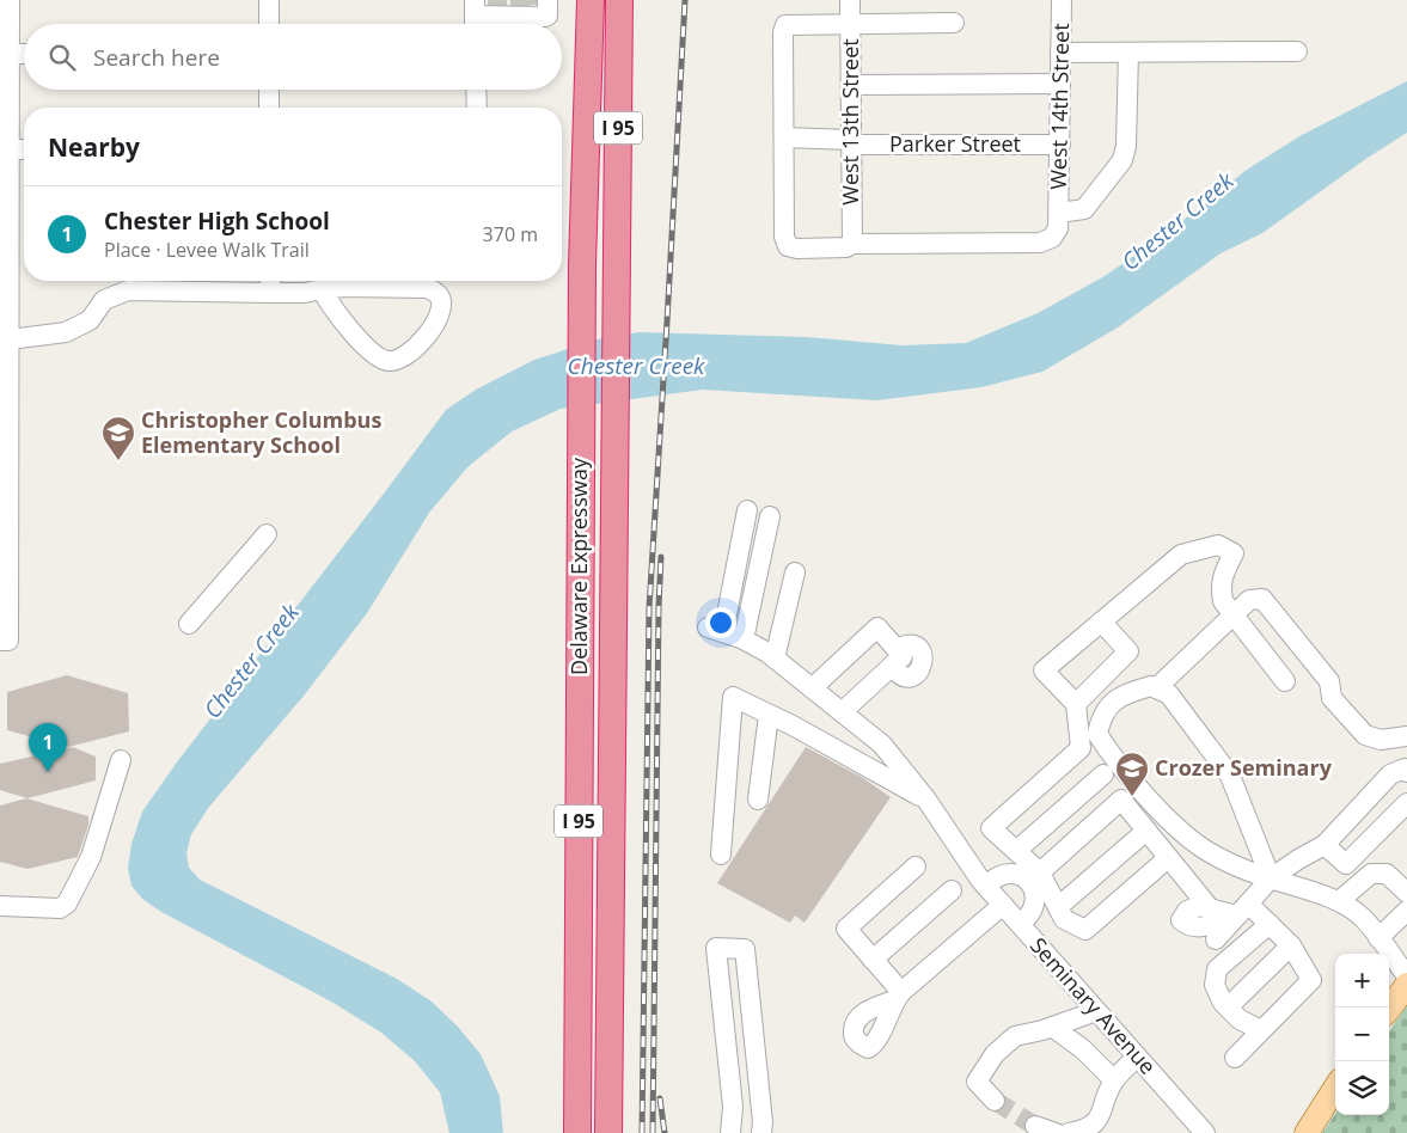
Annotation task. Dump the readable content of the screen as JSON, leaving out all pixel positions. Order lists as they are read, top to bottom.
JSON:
{
  "streets": {
    "highway": ["I 95", "Delaware Expressway"],
    "street": [
      "West 14th Street",
      "West 13th Street",
      "Parker Street",
      "Seminary Avenue"
    ]
  },
  "crossings": [
    ["West 14th Street", "West 13th Street"],
    ["West 14th Street", "Parker Street"],
    ["West 13th Street", "Parker Street"]
  ],
  "water": ["Chester Creek"],
  "places": {
    "school or university": ["Christopher Columbus Elementary School", "Crozer Seminary"]
  },
  "page": {
    "search": "Search here",
    "heading": "Nearby",
    "list": [
      {
        "mark": "1",
        "name": "Chester High School",
        "note": "Place · Levee Walk Trail",
        "value": "370 m"
      }
    ],
    "pins": "1",
    "map_buttons": ["+", "−"]
  }
}
